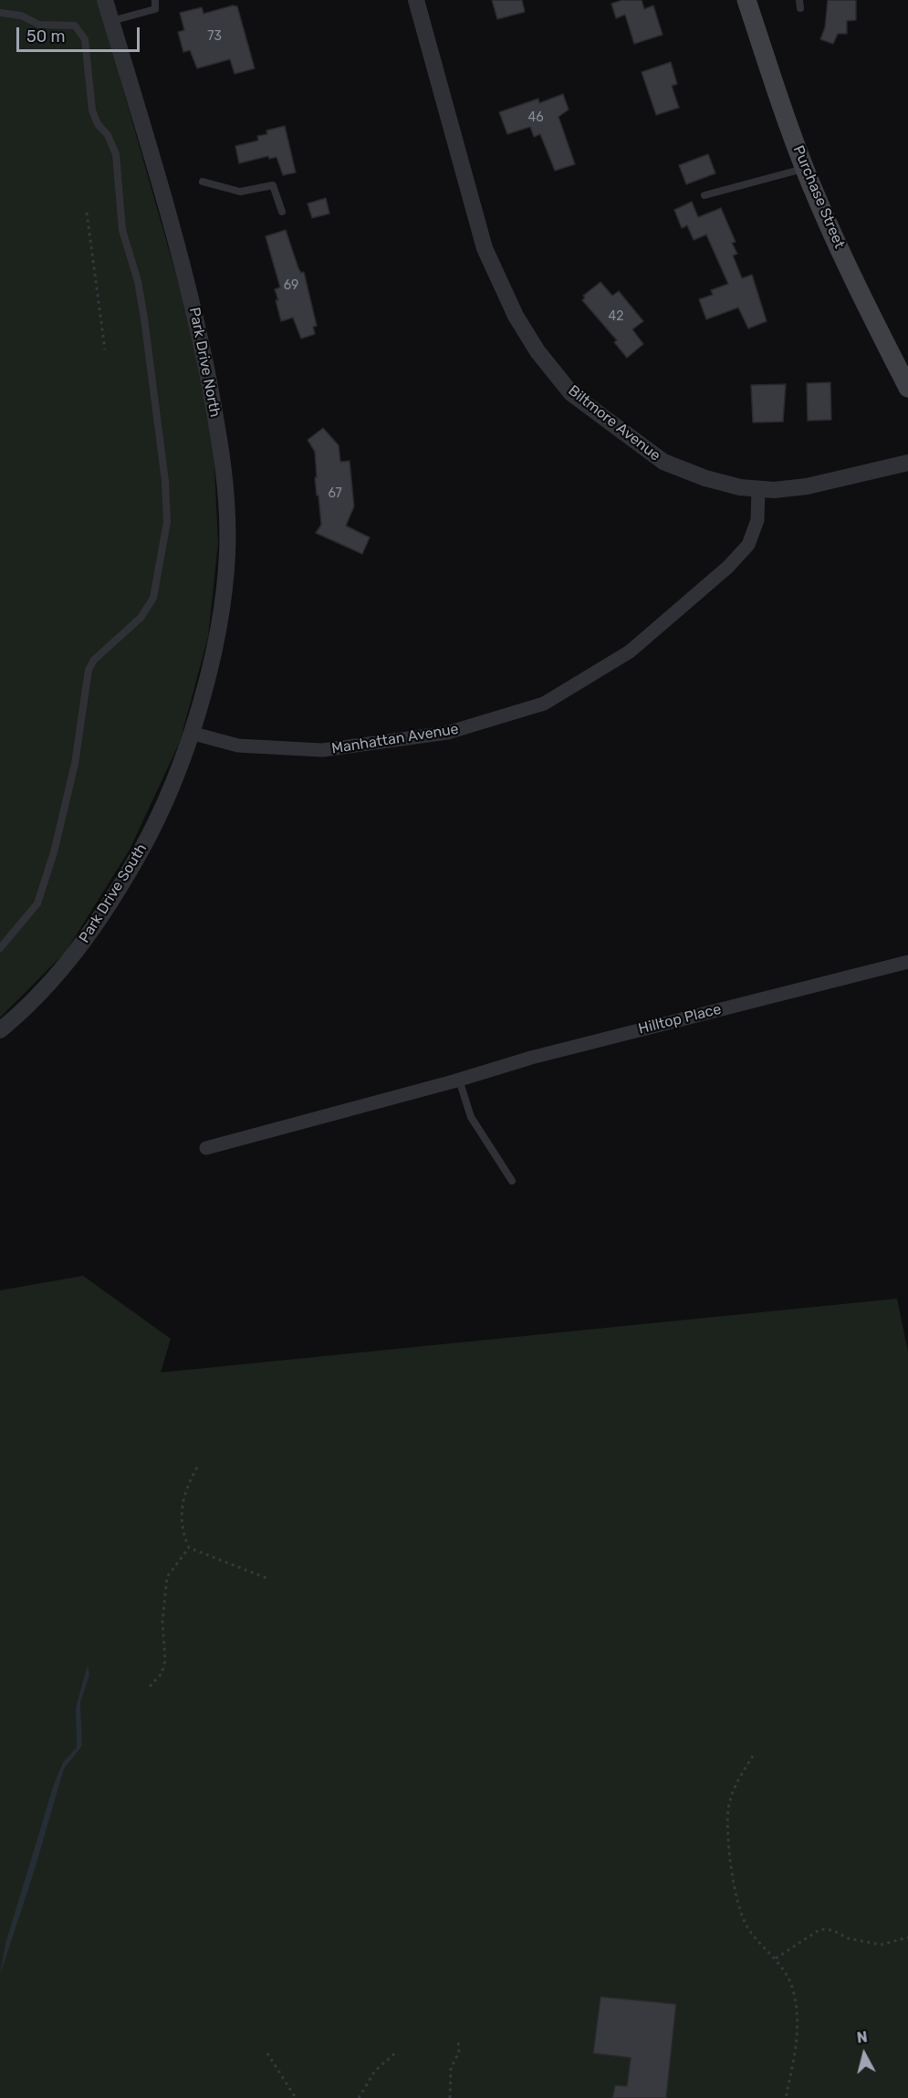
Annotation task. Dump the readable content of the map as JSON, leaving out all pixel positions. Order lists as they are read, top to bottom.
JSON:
{
  "streets": {
    "main road": ["Purchase Street"],
    "street": [
      "Park Drive North",
      "Biltmore Avenue",
      "Manhattan Avenue",
      "Park Drive South",
      "Hilltop Place"
    ]
  },
  "crossings": [
    ["Park Drive North", "Manhattan Avenue"],
    ["Park Drive North", "Park Drive South"],
    ["Biltmore Avenue", "Manhattan Avenue"],
    ["Manhattan Avenue", "Park Drive South"]
  ],
  "house_numbers": [
    "73",
    "46",
    "69",
    "42",
    "67"
  ],
  "scale_bar": "50 m",
  "north": "top"
}
